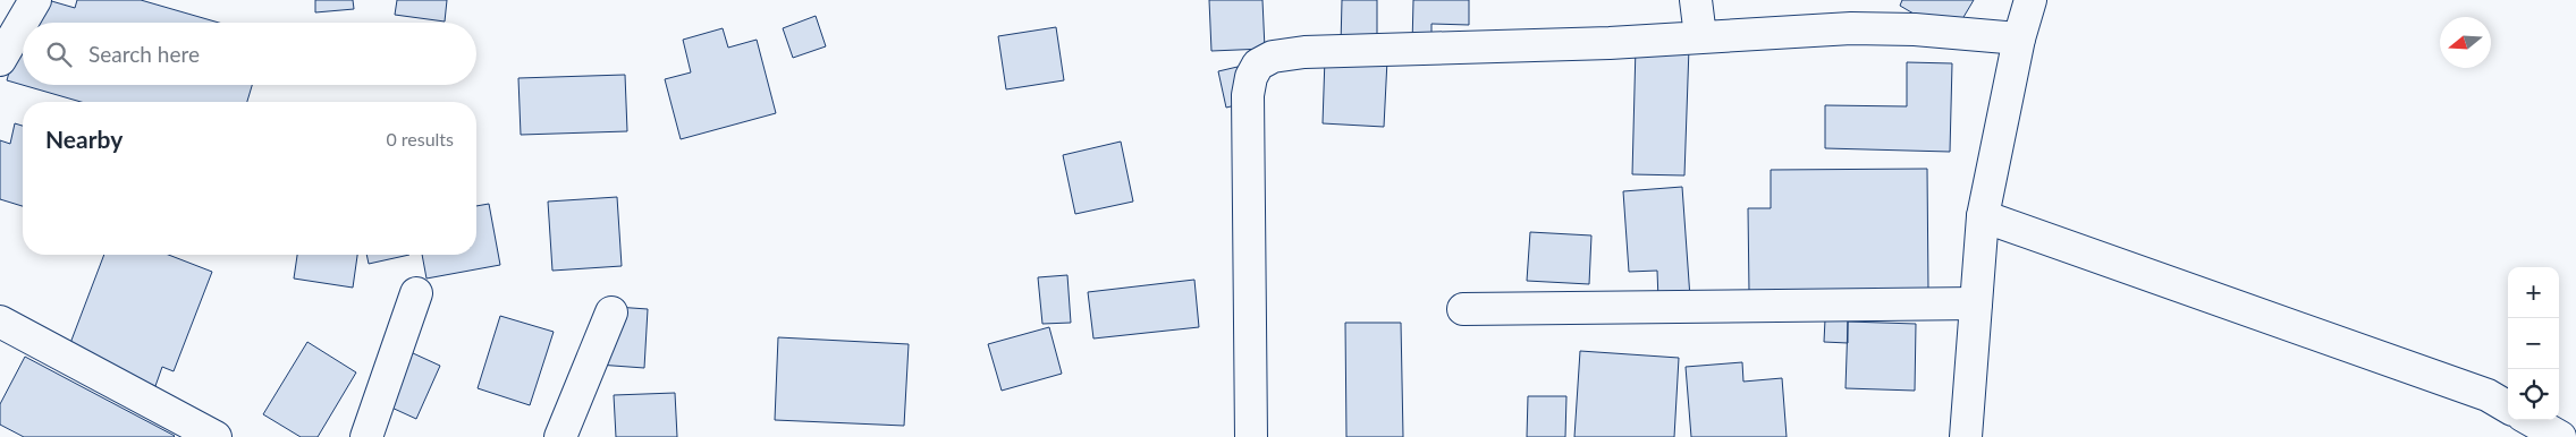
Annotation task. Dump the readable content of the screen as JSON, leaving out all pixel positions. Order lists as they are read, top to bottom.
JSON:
{
  "north": "left",
  "page": {
    "search": "Search here",
    "heading": ["Nearby", "0 results"],
    "map_buttons": ["+", "−"]
  }
}
